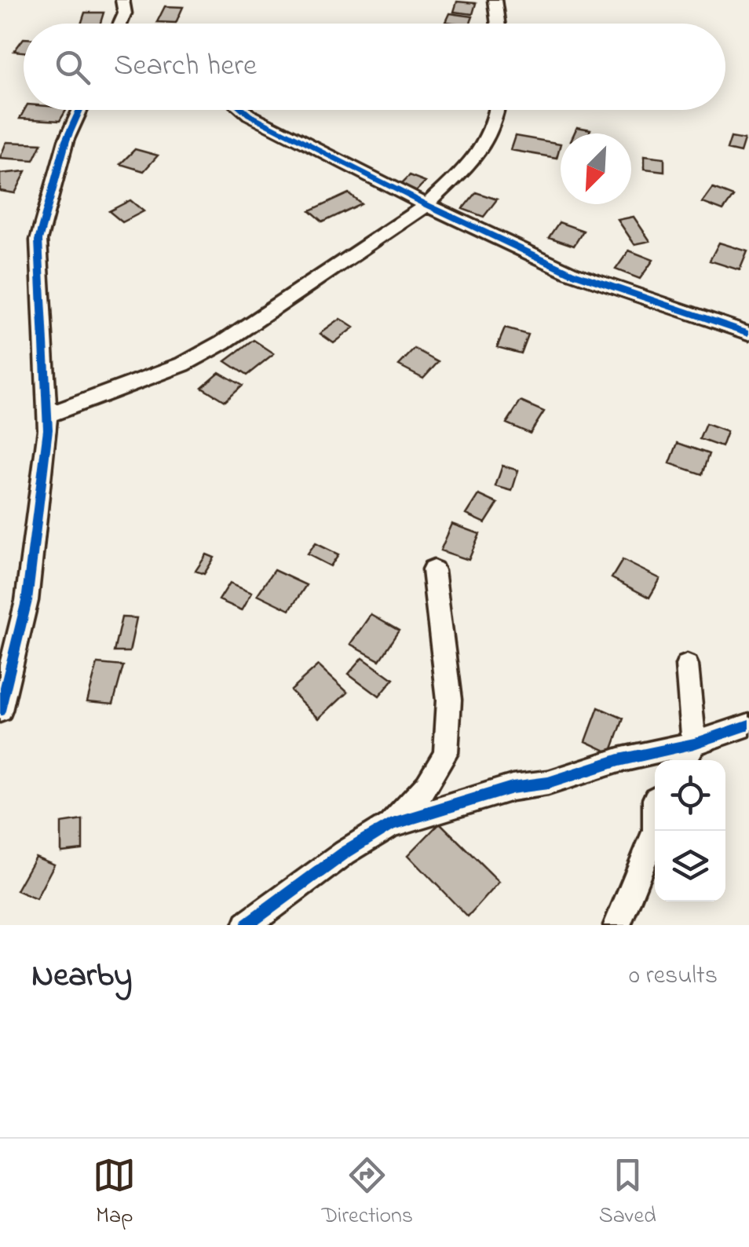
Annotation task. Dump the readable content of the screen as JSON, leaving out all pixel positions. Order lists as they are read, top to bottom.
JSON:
{
  "north": "bottom left",
  "page": {
    "search": "Search here",
    "heading": ["Nearby", "0 results"],
    "nav": ["Map", "Directions", "Saved"]
  }
}
